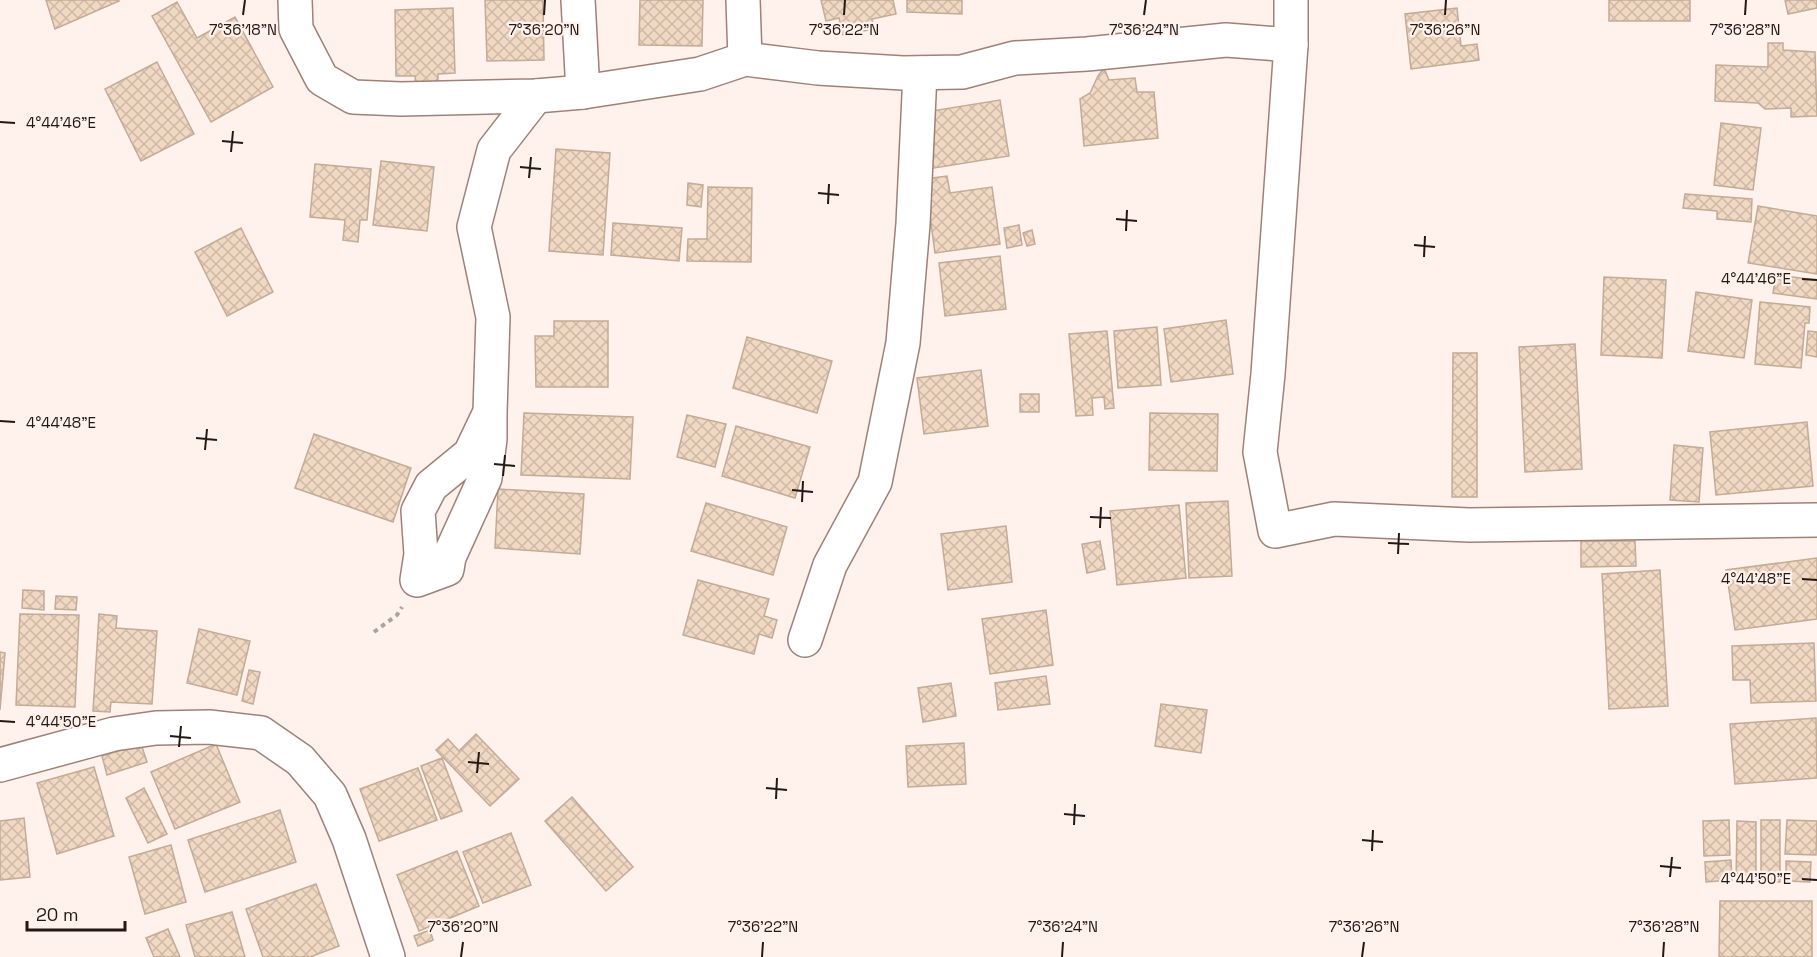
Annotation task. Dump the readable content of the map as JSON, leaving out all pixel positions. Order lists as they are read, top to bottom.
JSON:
{
  "scale_bar": "20 m",
  "coordinates": [
    "7°36'18\"N",
    "7°36'20\"N",
    "7°36'22\"N",
    "7°36'24\"N",
    "7°36'26\"N",
    "7°36'28\"N",
    "4°44'46\"E",
    "4°44'48\"E",
    "4°44'50\"E"
  ]
}
